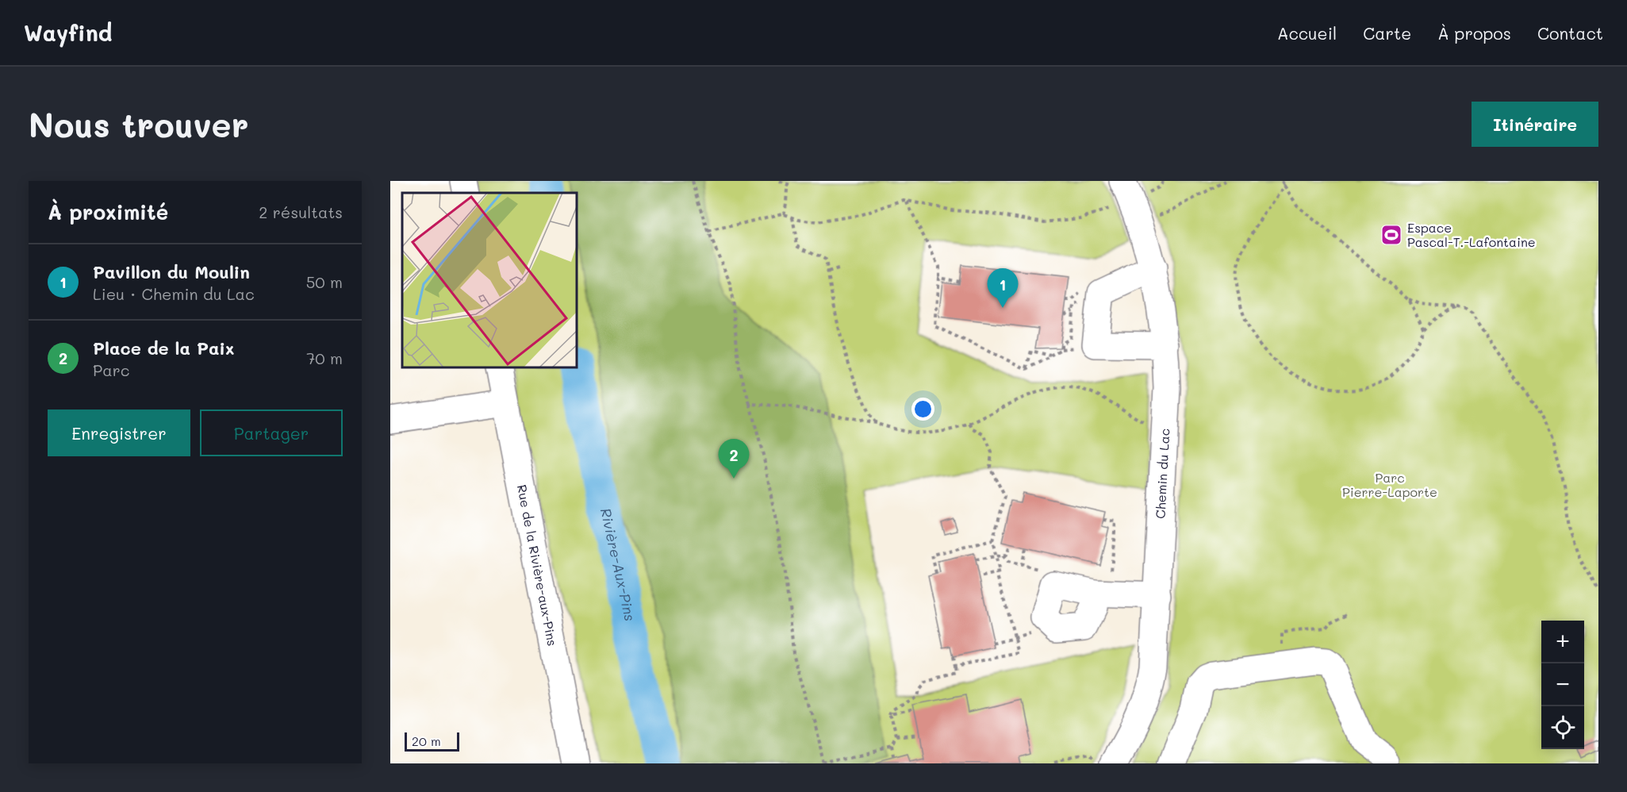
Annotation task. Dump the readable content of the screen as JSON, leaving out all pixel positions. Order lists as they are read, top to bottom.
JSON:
{
  "streets": {
    "street": ["Chemin du Lac", "Rue de la Rivière-aux-Pins"]
  },
  "water": ["Rivière-Aux-Pins"],
  "parks": ["Parc Pierre-Laporte"],
  "places": {
    "sports": ["Espace Pascal-T.-Lafontaine"]
  },
  "scale_bar": "20 m",
  "page": {
    "header": "Wayfind",
    "nav": [
      "Accueil",
      "Carte",
      "À propos",
      "Contact"
    ],
    "buttons": [
      "Itinéraire",
      ["Enregistrer", "Partager"]
    ],
    "title": "Nous trouver",
    "heading": ["À proximité", "2 résultats"],
    "list": [
      {
        "mark": "1",
        "name": "Pavillon du Moulin",
        "note": "Lieu · Chemin du Lac",
        "value": "50 m"
      },
      {
        "mark": "2",
        "name": "Place de la Paix",
        "note": "Parc",
        "value": "70 m"
      }
    ],
    "pins": ["1", "2"],
    "map_buttons": ["+", "−"],
    "scale": "20 m"
  }
}
